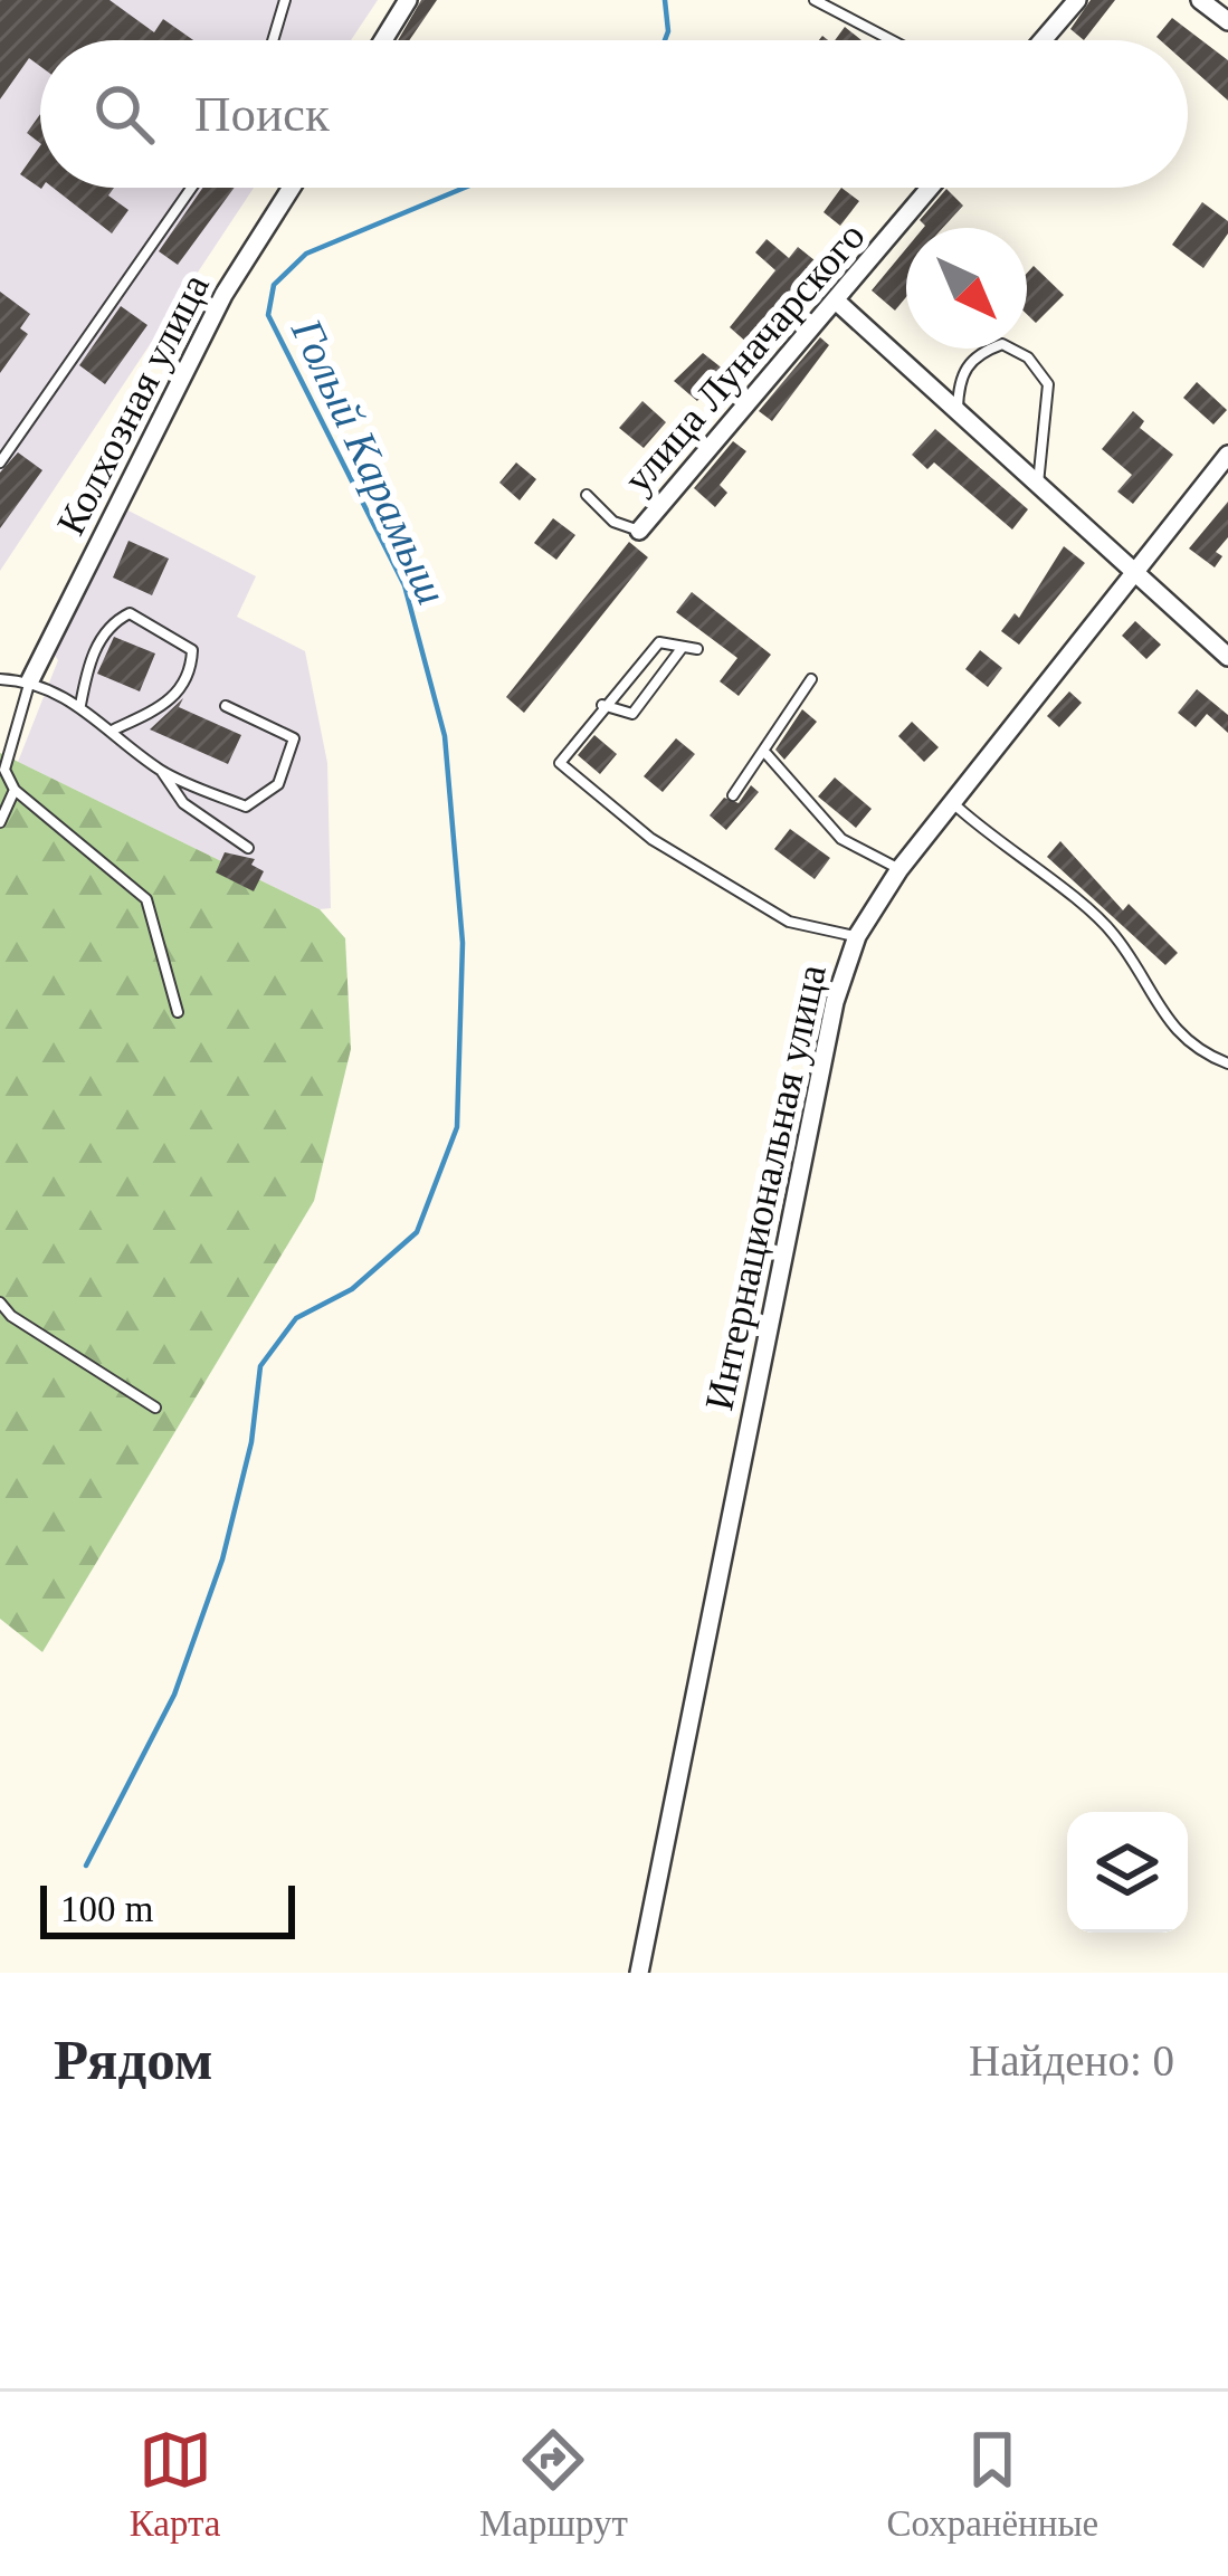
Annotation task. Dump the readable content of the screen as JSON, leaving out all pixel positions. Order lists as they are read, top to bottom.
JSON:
{
  "streets": {
    "street": ["улица Луначарского", "Колхозная улица", "Интернациональная улица"]
  },
  "water": ["Голый Карамыш"],
  "scale_bar": "100 m",
  "north": "bottom right",
  "page": {
    "search": "Поиск",
    "scale": "100 m",
    "heading": ["Рядом", "Найдено: 0"],
    "nav": ["Карта", "Маршрут", "Сохранённые"]
  }
}
